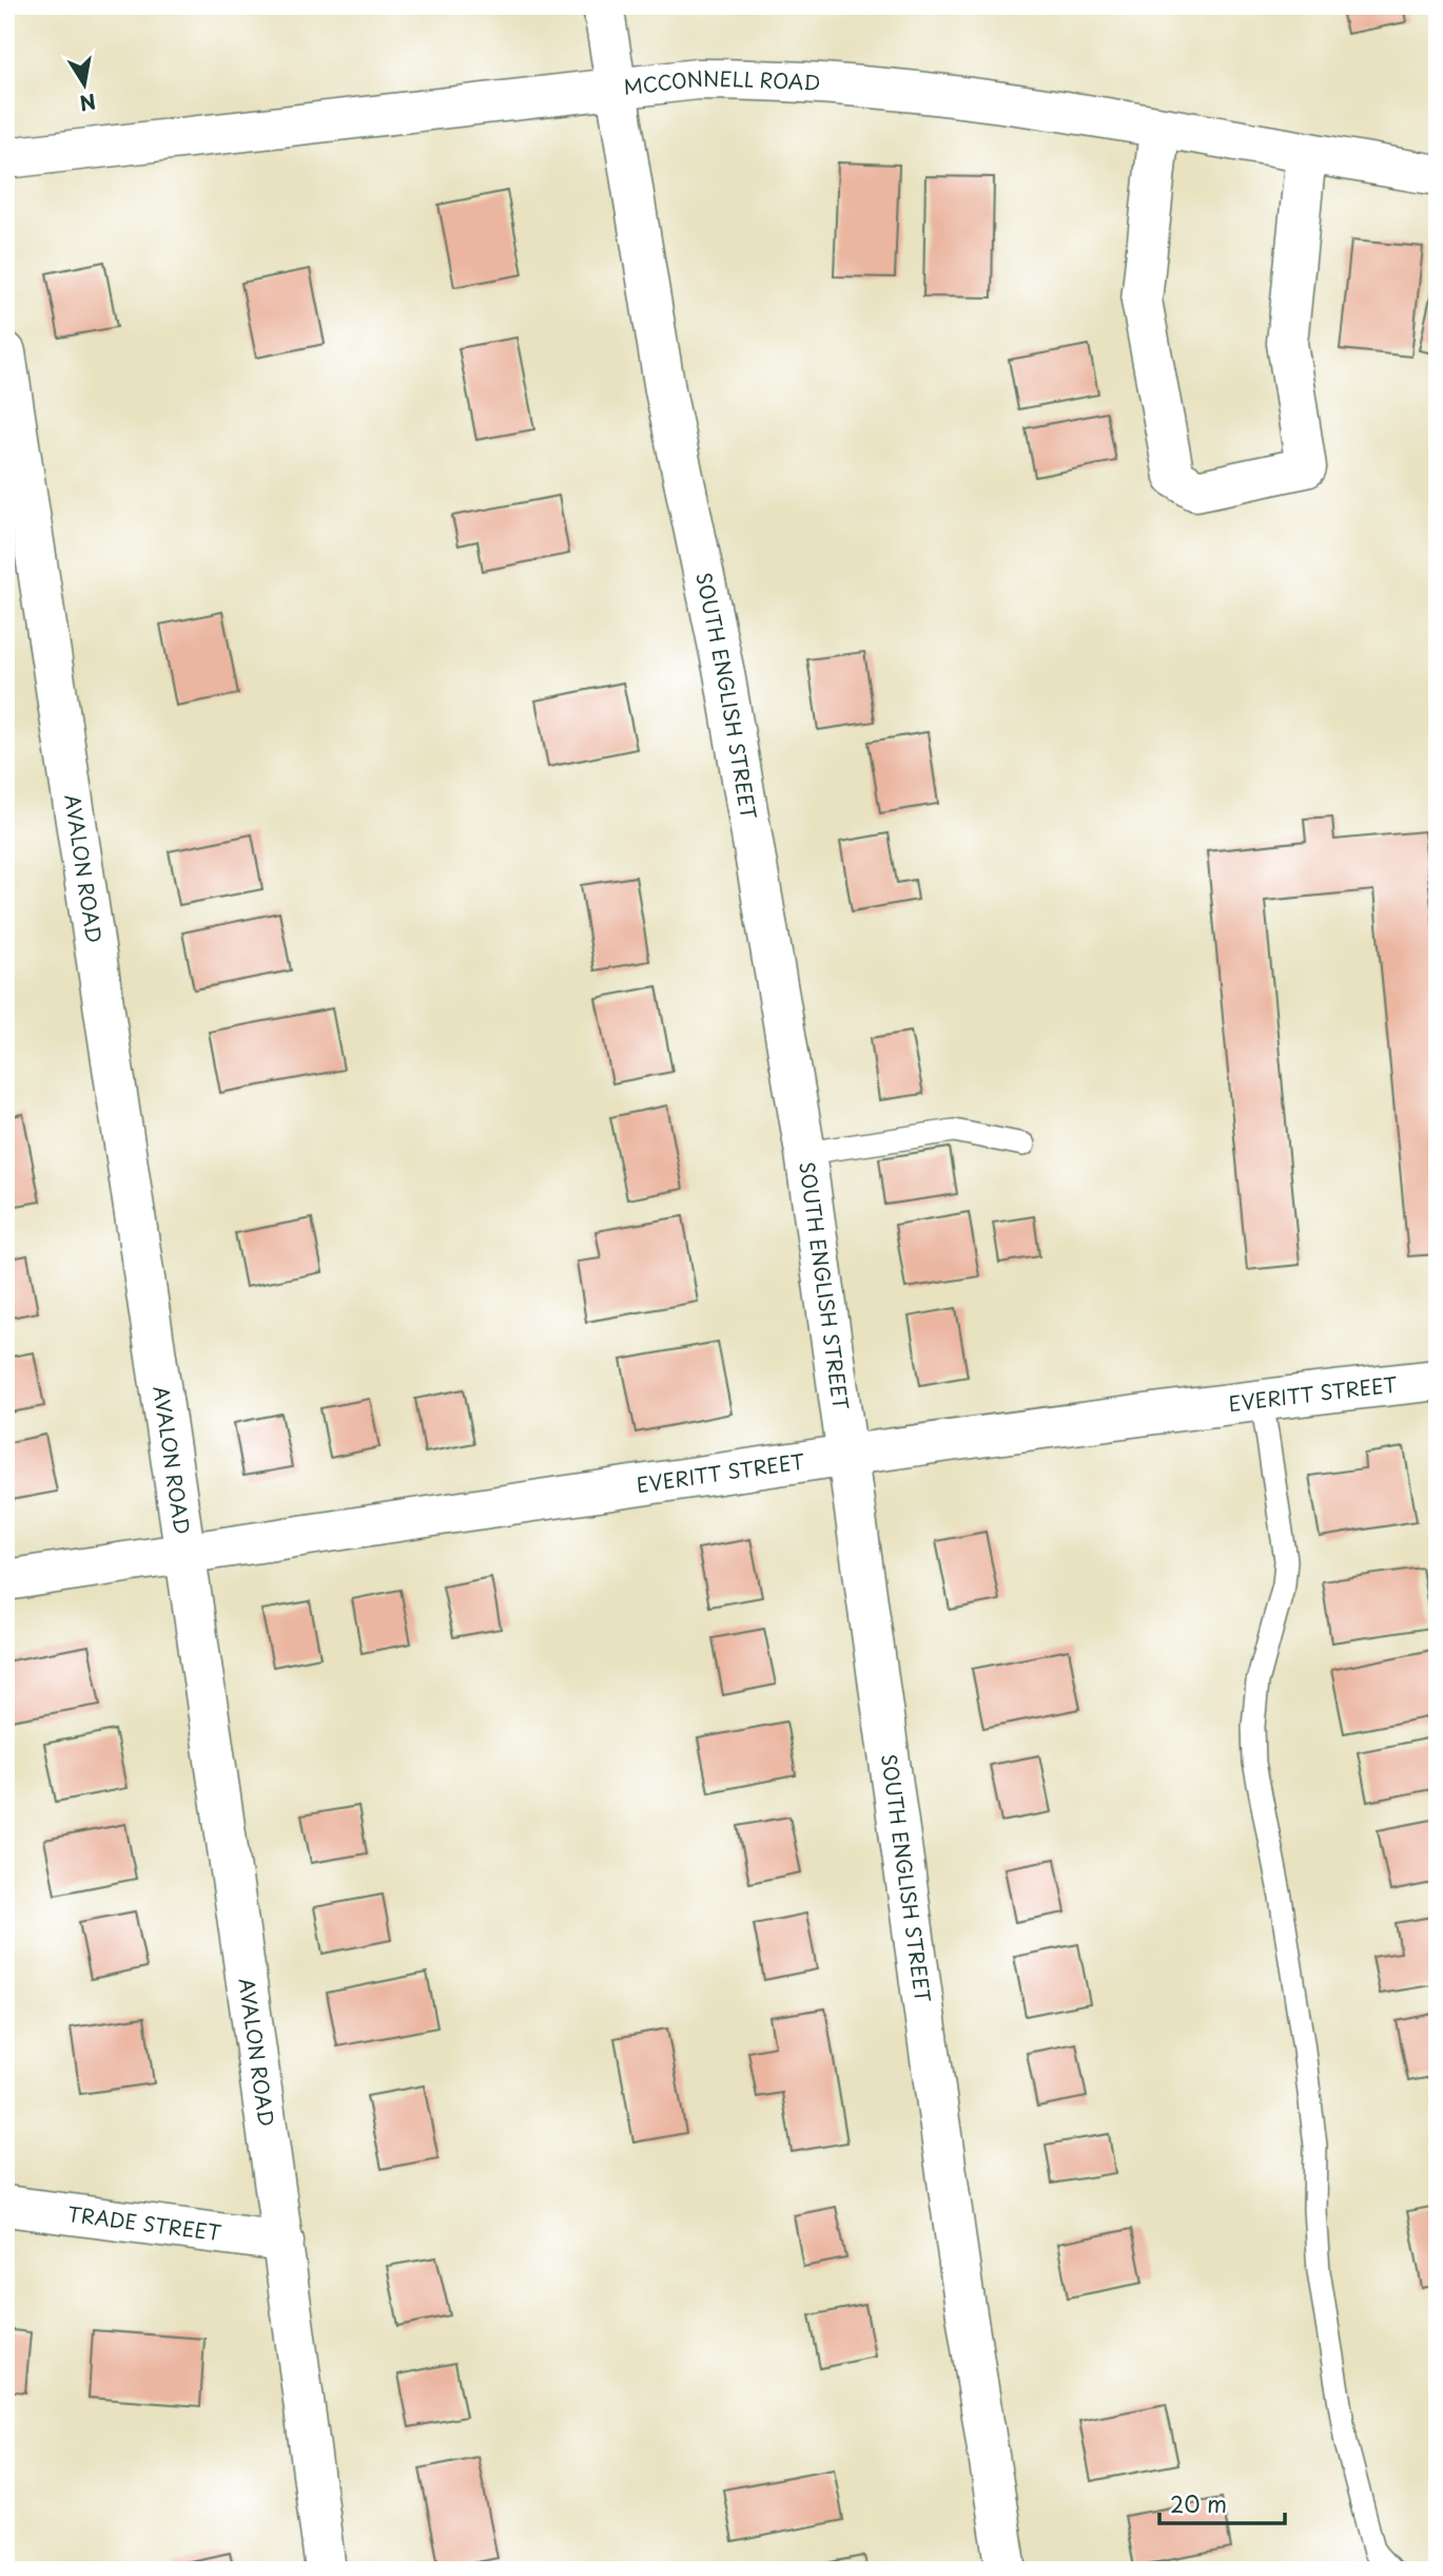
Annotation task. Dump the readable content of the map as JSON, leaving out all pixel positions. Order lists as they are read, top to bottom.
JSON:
{
  "streets": {
    "street": [
      "MCCONNELL ROAD",
      "SOUTH ENGLISH STREET",
      "AVALON ROAD",
      "EVERITT STREET",
      "TRADE STREET"
    ]
  },
  "crossings": [
    ["MCCONNELL ROAD", "SOUTH ENGLISH STREET"],
    ["SOUTH ENGLISH STREET", "EVERITT STREET"],
    ["AVALON ROAD", "EVERITT STREET"],
    ["AVALON ROAD", "TRADE STREET"]
  ],
  "scale_bar": "20 m",
  "north": "bottom"
}
